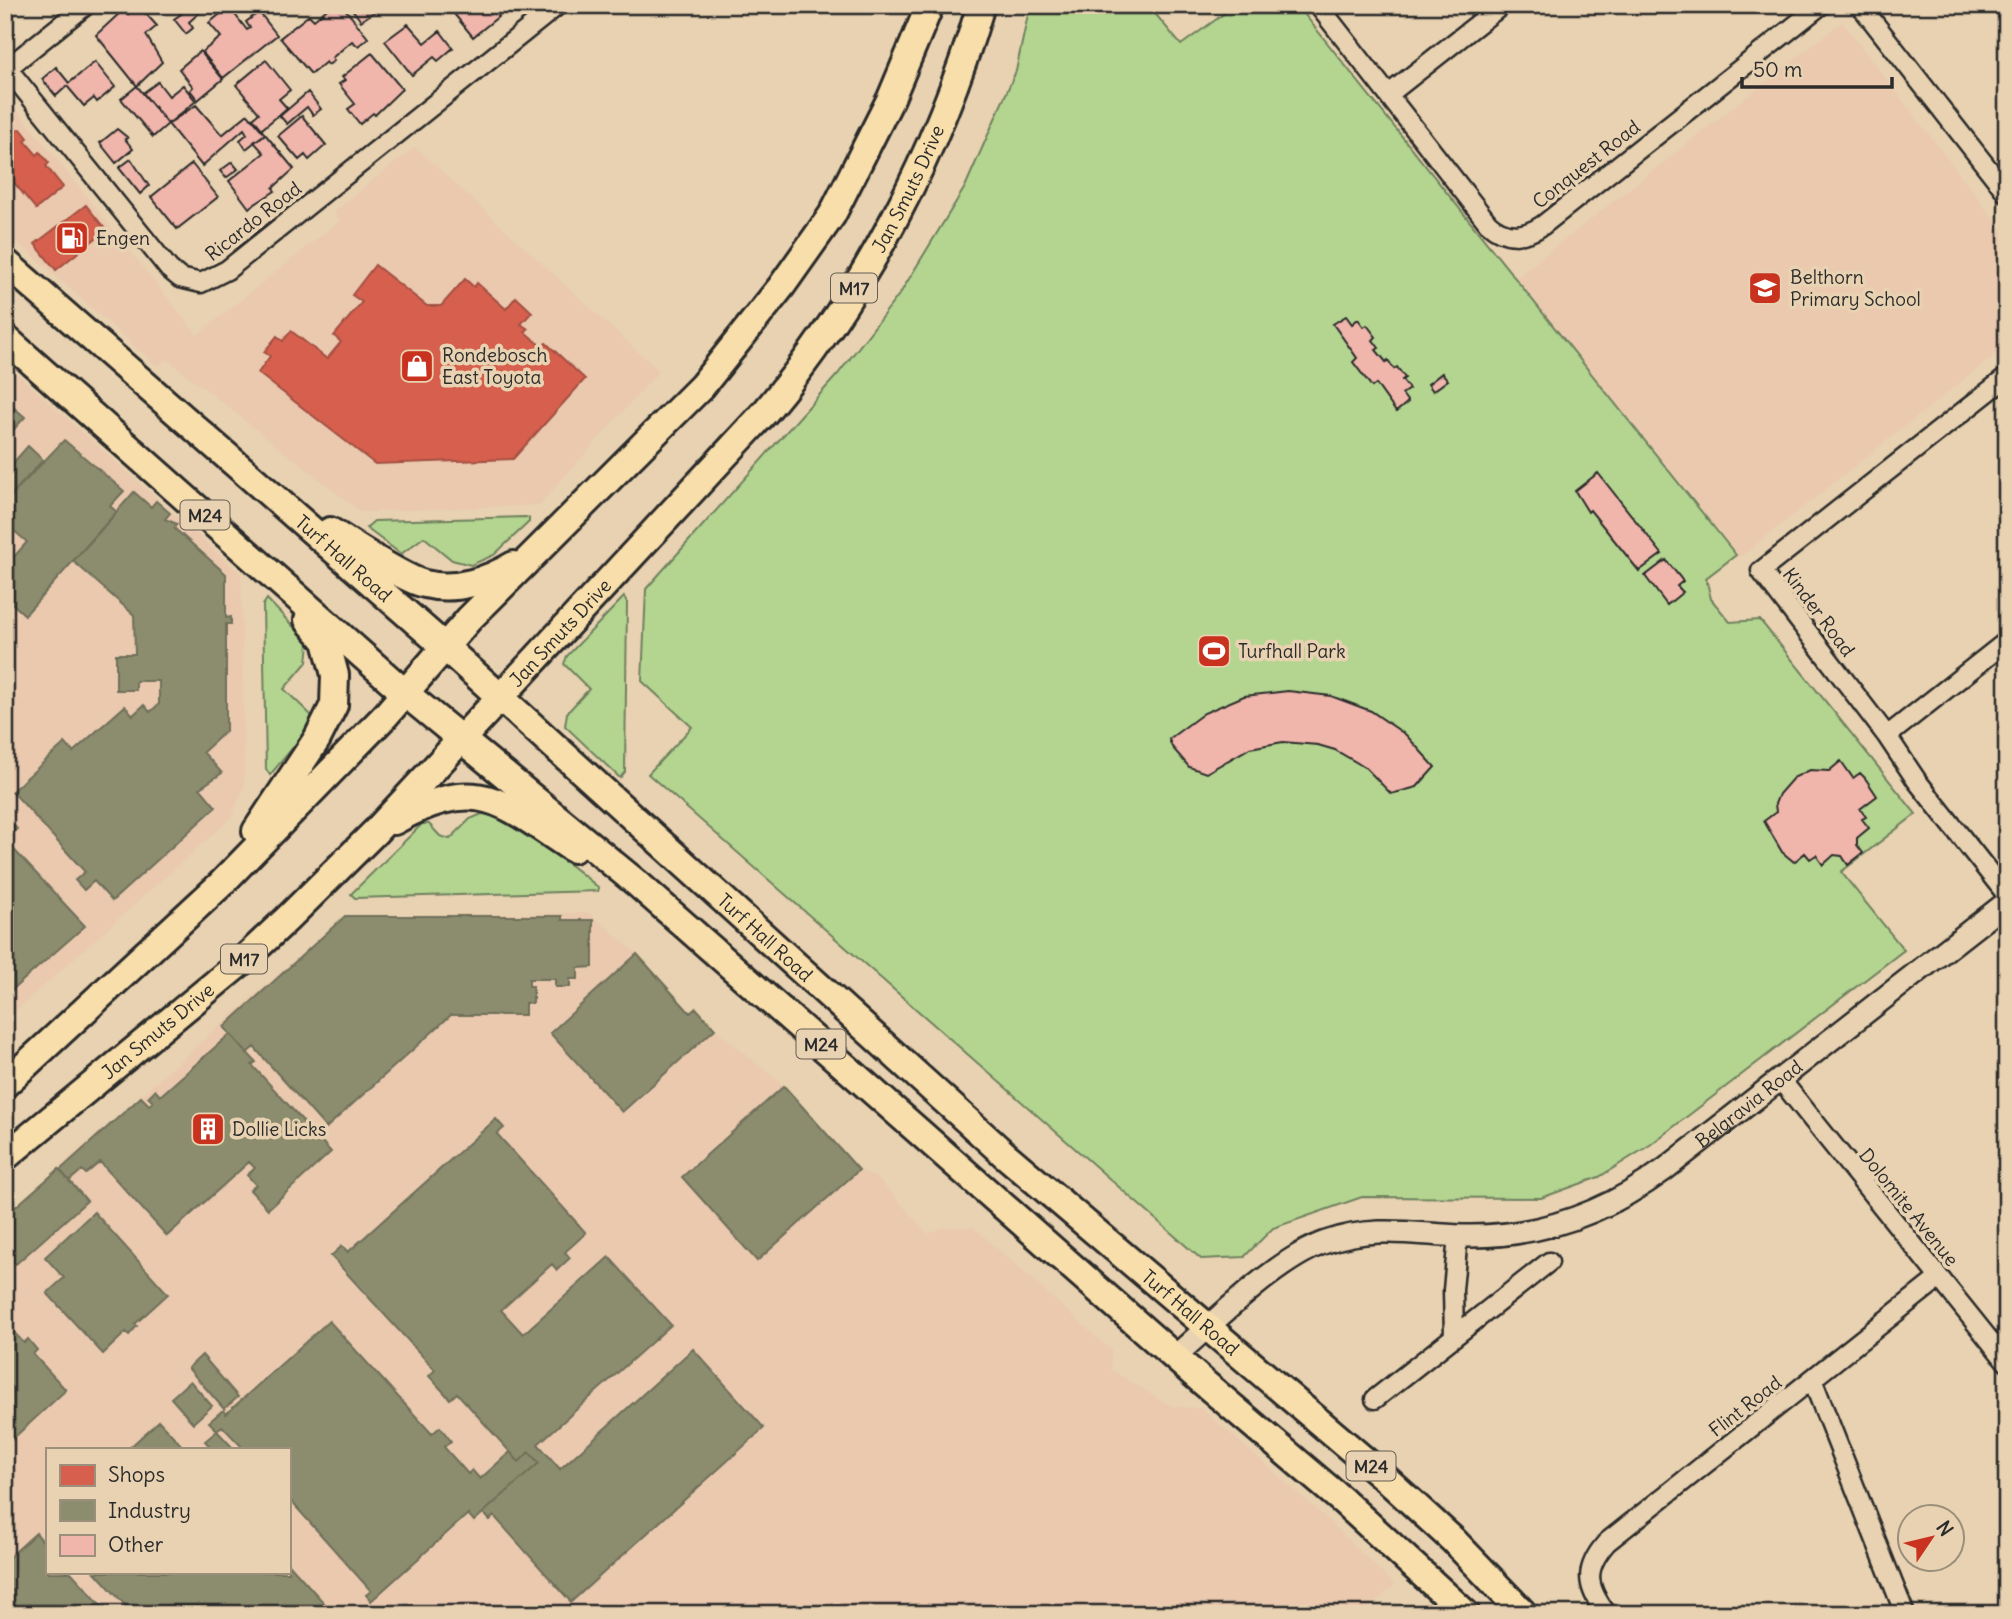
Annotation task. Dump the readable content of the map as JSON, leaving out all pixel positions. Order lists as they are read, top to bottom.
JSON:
{
  "streets": {
    "main road": [
      "Jan Smuts Drive",
      "M17",
      "M24",
      "Turf Hall Road"
    ],
    "street": [
      "Conquest Road",
      "Ricardo Road",
      "Kinder Road",
      "Belgravia Road",
      "Dolomite Avenue",
      "Flint Road"
    ]
  },
  "crossings": [
    ["Jan Smuts Drive", "M24"],
    ["Jan Smuts Drive", "Turf Hall Road"],
    ["M24", "Belgravia Road"],
    ["Turf Hall Road", "Belgravia Road"],
    ["Belgravia Road", "Dolomite Avenue"],
    ["Dolomite Avenue", "Flint Road"]
  ],
  "places": {
    "fuel station": ["Engen"],
    "school or university": ["Belthorn Primary School"],
    "shop": ["Rondebosch East Toyota"],
    "sports": ["Turfhall Park"],
    "building": ["Dollie Licks"]
  },
  "legend": ["Shops", "Industry", "Other"],
  "scale_bar": "50 m",
  "north": "top right"
}
